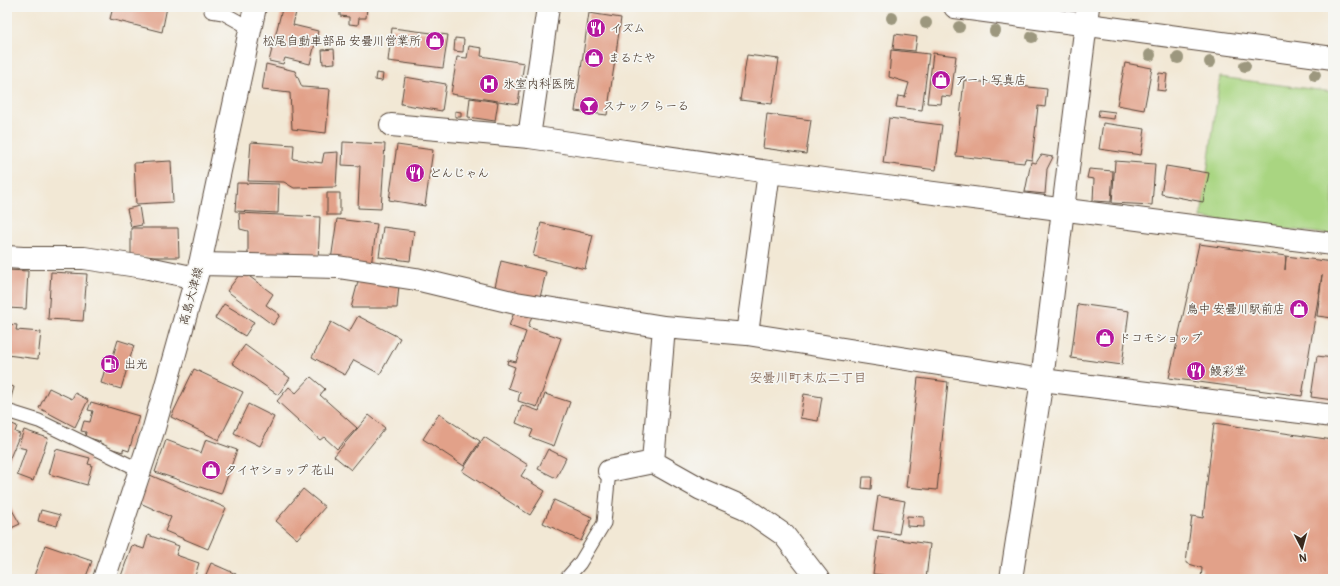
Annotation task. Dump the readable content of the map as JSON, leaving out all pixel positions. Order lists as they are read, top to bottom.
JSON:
{
  "streets": {
    "street": ["高島大津線"]
  },
  "districts": ["安曇川町末広二丁目"],
  "places": {
    "restaurant": ["イズム", "どんじゃん", "鰻彩堂"],
    "shop": [
      "松尾自動車部品 安曇川営業所",
      "まるたや",
      "アート写真店",
      "鳥中 安曇川駅前店",
      "ドコモショップ",
      "タイヤショップ 花山"
    ],
    "hospital": ["氷室内科医院"],
    "bar": ["スナック らーる"],
    "fuel station": ["出光"]
  },
  "north": "bottom"
}
